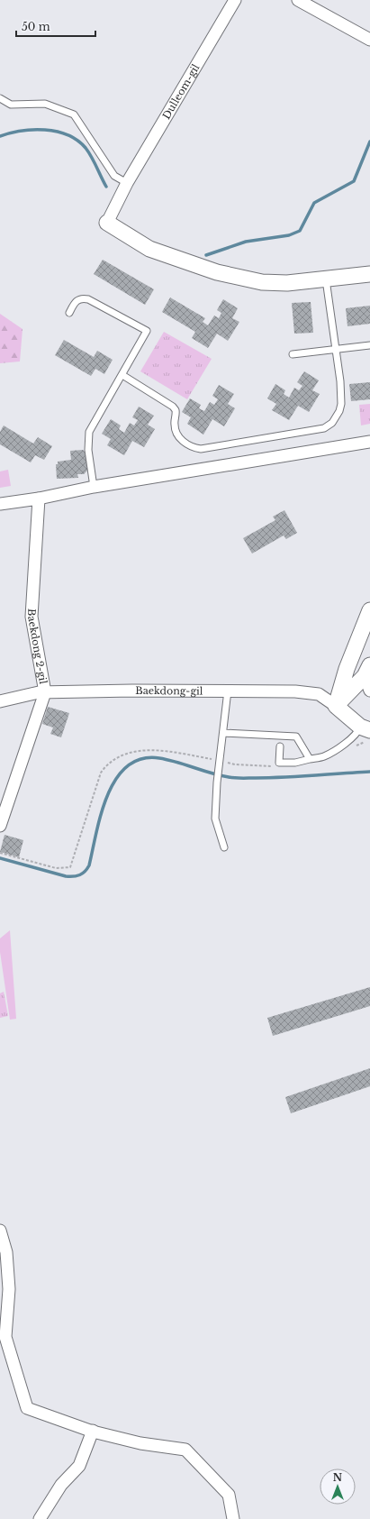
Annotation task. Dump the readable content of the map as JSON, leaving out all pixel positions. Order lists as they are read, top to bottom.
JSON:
{
  "streets": {
    "street": ["Dulleom-gil", "Baekdong 2-gil", "Baekdong-gil"]
  },
  "crossings": [
    ["Baekdong 2-gil", "Baekdong-gil"]
  ],
  "scale_bar": "50 m",
  "north": "top"
}
